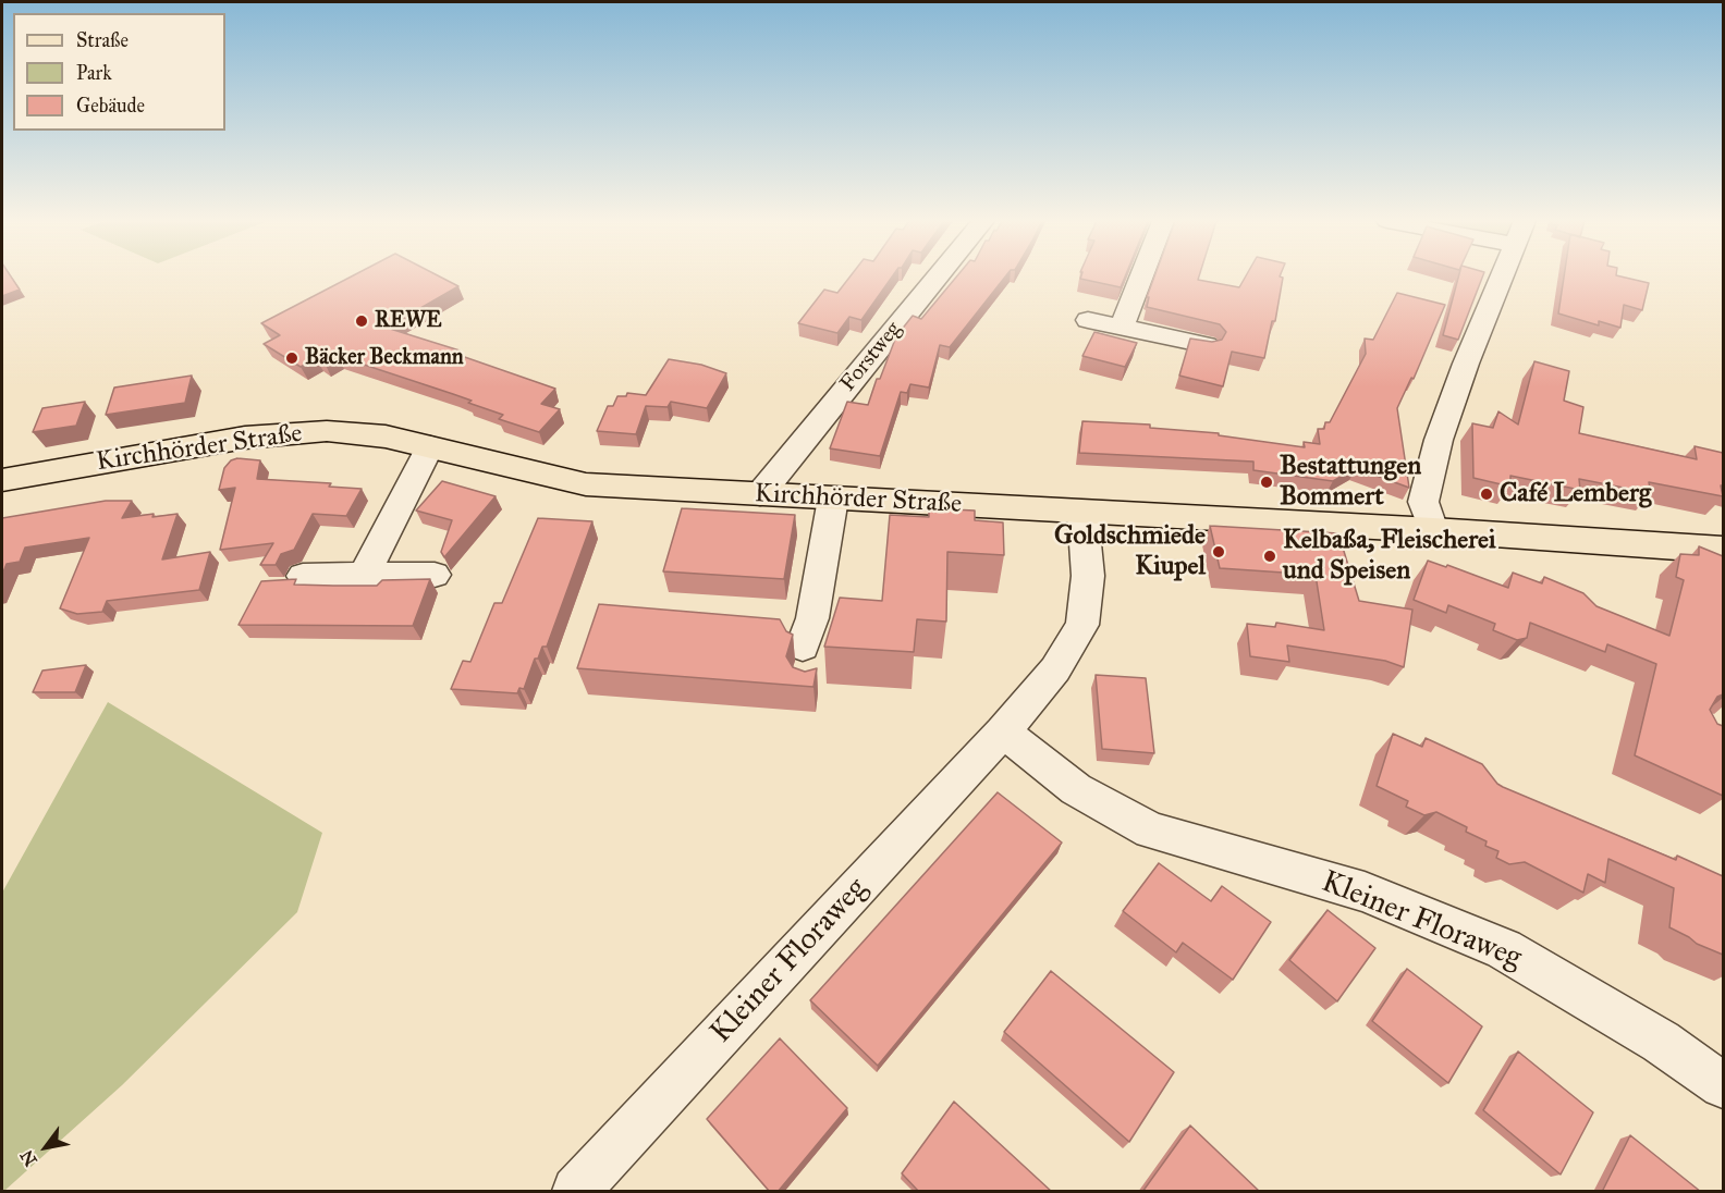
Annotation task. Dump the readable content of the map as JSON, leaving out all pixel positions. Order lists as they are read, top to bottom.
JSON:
{
  "streets": {
    "main road": ["Kirchhörder Straße"],
    "street": ["Forstweg", "Kleiner Floraweg"]
  },
  "crossings": [
    ["Forstweg", "Kirchhörder Straße"],
    ["Kirchhörder Straße", "Kleiner Floraweg"]
  ],
  "places": [
    "REWE",
    "Bäcker Beckmann",
    "Bestattungen Bommert",
    "Café Lemberg",
    "Goldschmiede Kiupel",
    "Kelbaßa, Fleischerei und Speisen"
  ],
  "legend": ["Straße", "Park", "Gebäude"],
  "north": "bottom left"
}
